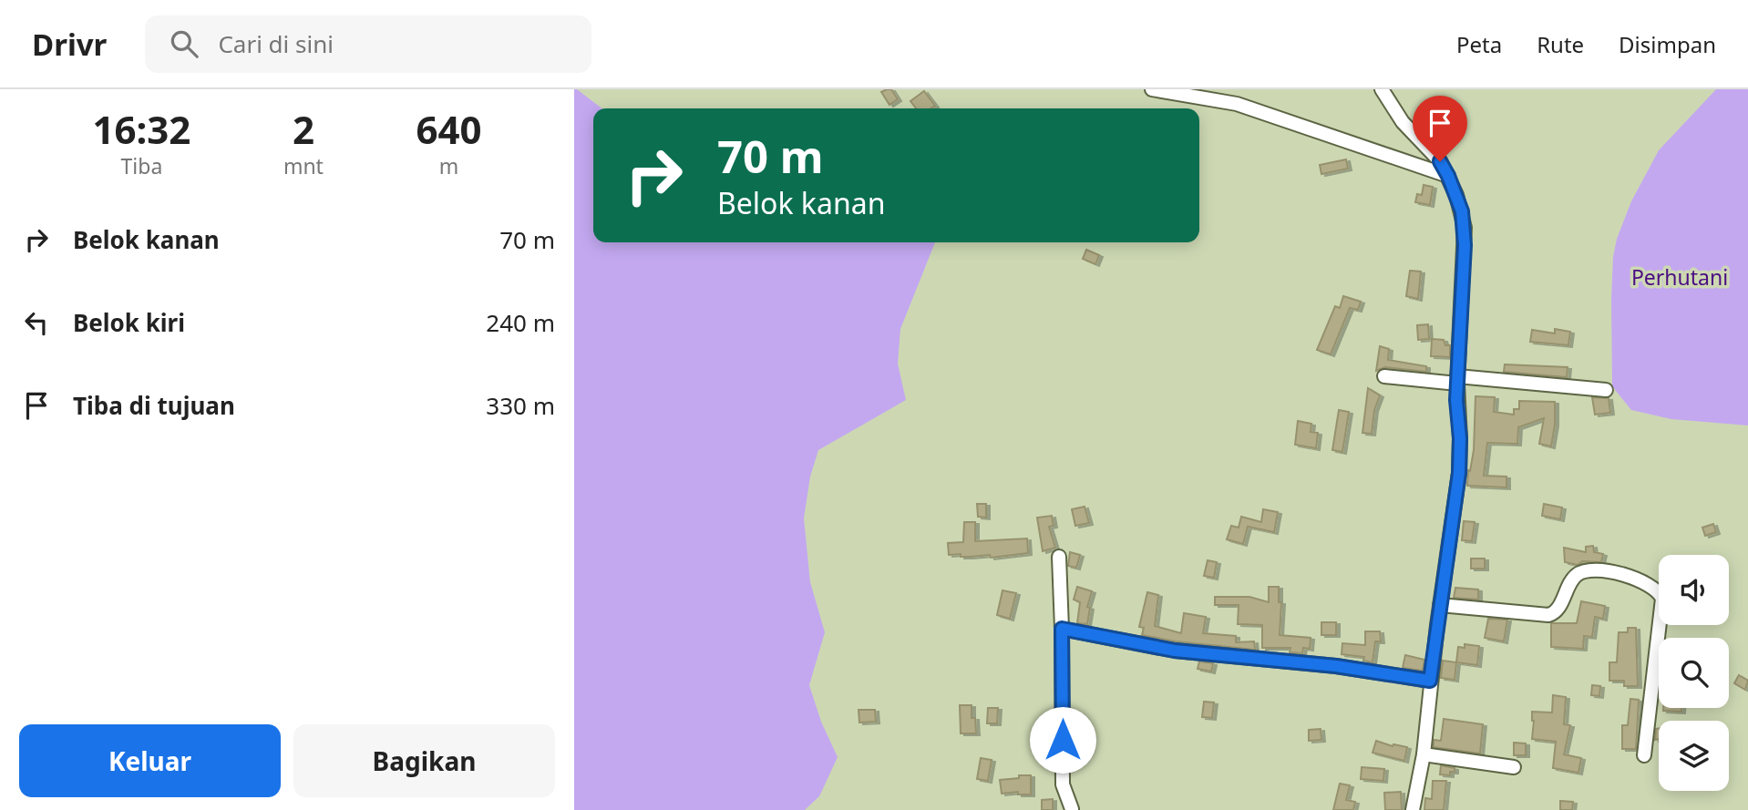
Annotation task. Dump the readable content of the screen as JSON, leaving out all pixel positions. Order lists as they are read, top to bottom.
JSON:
{
  "parks": ["Perhutani"],
  "page": {
    "header": "Drivr",
    "search": "Cari di sini",
    "nav": ["Peta", "Rute", "Disimpan"],
    "eta": [
      "16:32",
      "Tiba",
      "2",
      "mnt",
      "640",
      "m"
    ],
    "turn": ["70 m", "Belok kanan"],
    "list": [
      {
        "name": "Belok kanan",
        "value": "70 m"
      },
      {
        "name": "Belok kiri",
        "value": "240 m"
      },
      {
        "name": "Tiba di tujuan",
        "value": "330 m"
      }
    ],
    "buttons": ["Keluar", "Bagikan"]
  }
}
